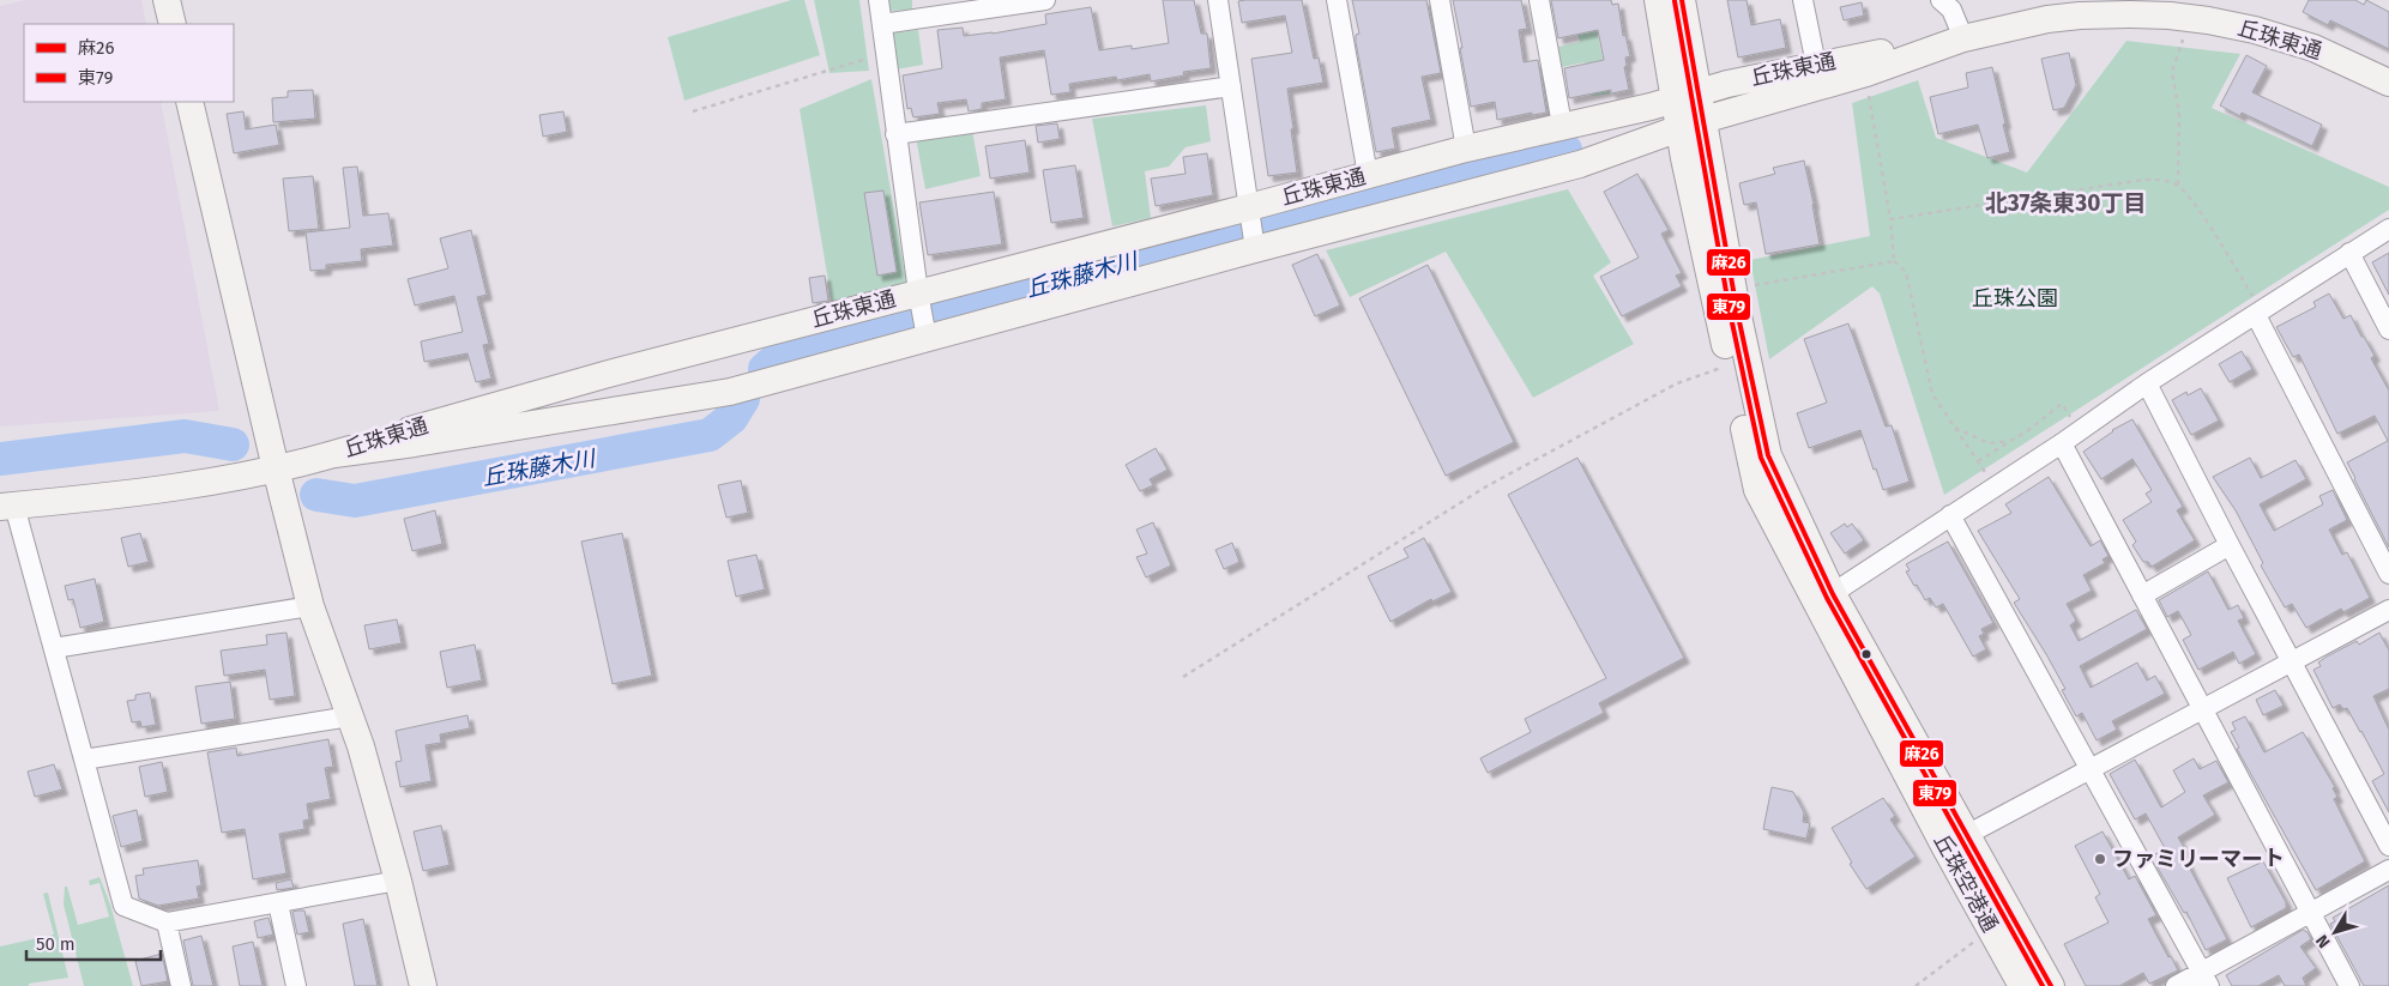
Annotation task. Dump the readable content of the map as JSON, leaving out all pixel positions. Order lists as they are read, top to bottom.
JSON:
{
  "streets": {
    "street": ["丘珠東通", "丘珠空港通"]
  },
  "crossings": [
    ["丘珠東通", "丘珠空港通"]
  ],
  "districts": ["北37条東30丁目"],
  "water": ["丘珠藤木川"],
  "parks": ["丘珠公園"],
  "places": ["ファミリーマート"],
  "lines": ["transit line 麻26", "transit line 東79"],
  "legend": ["麻26", "東79"],
  "scale_bar": "50 m",
  "north": "bottom left"
}
